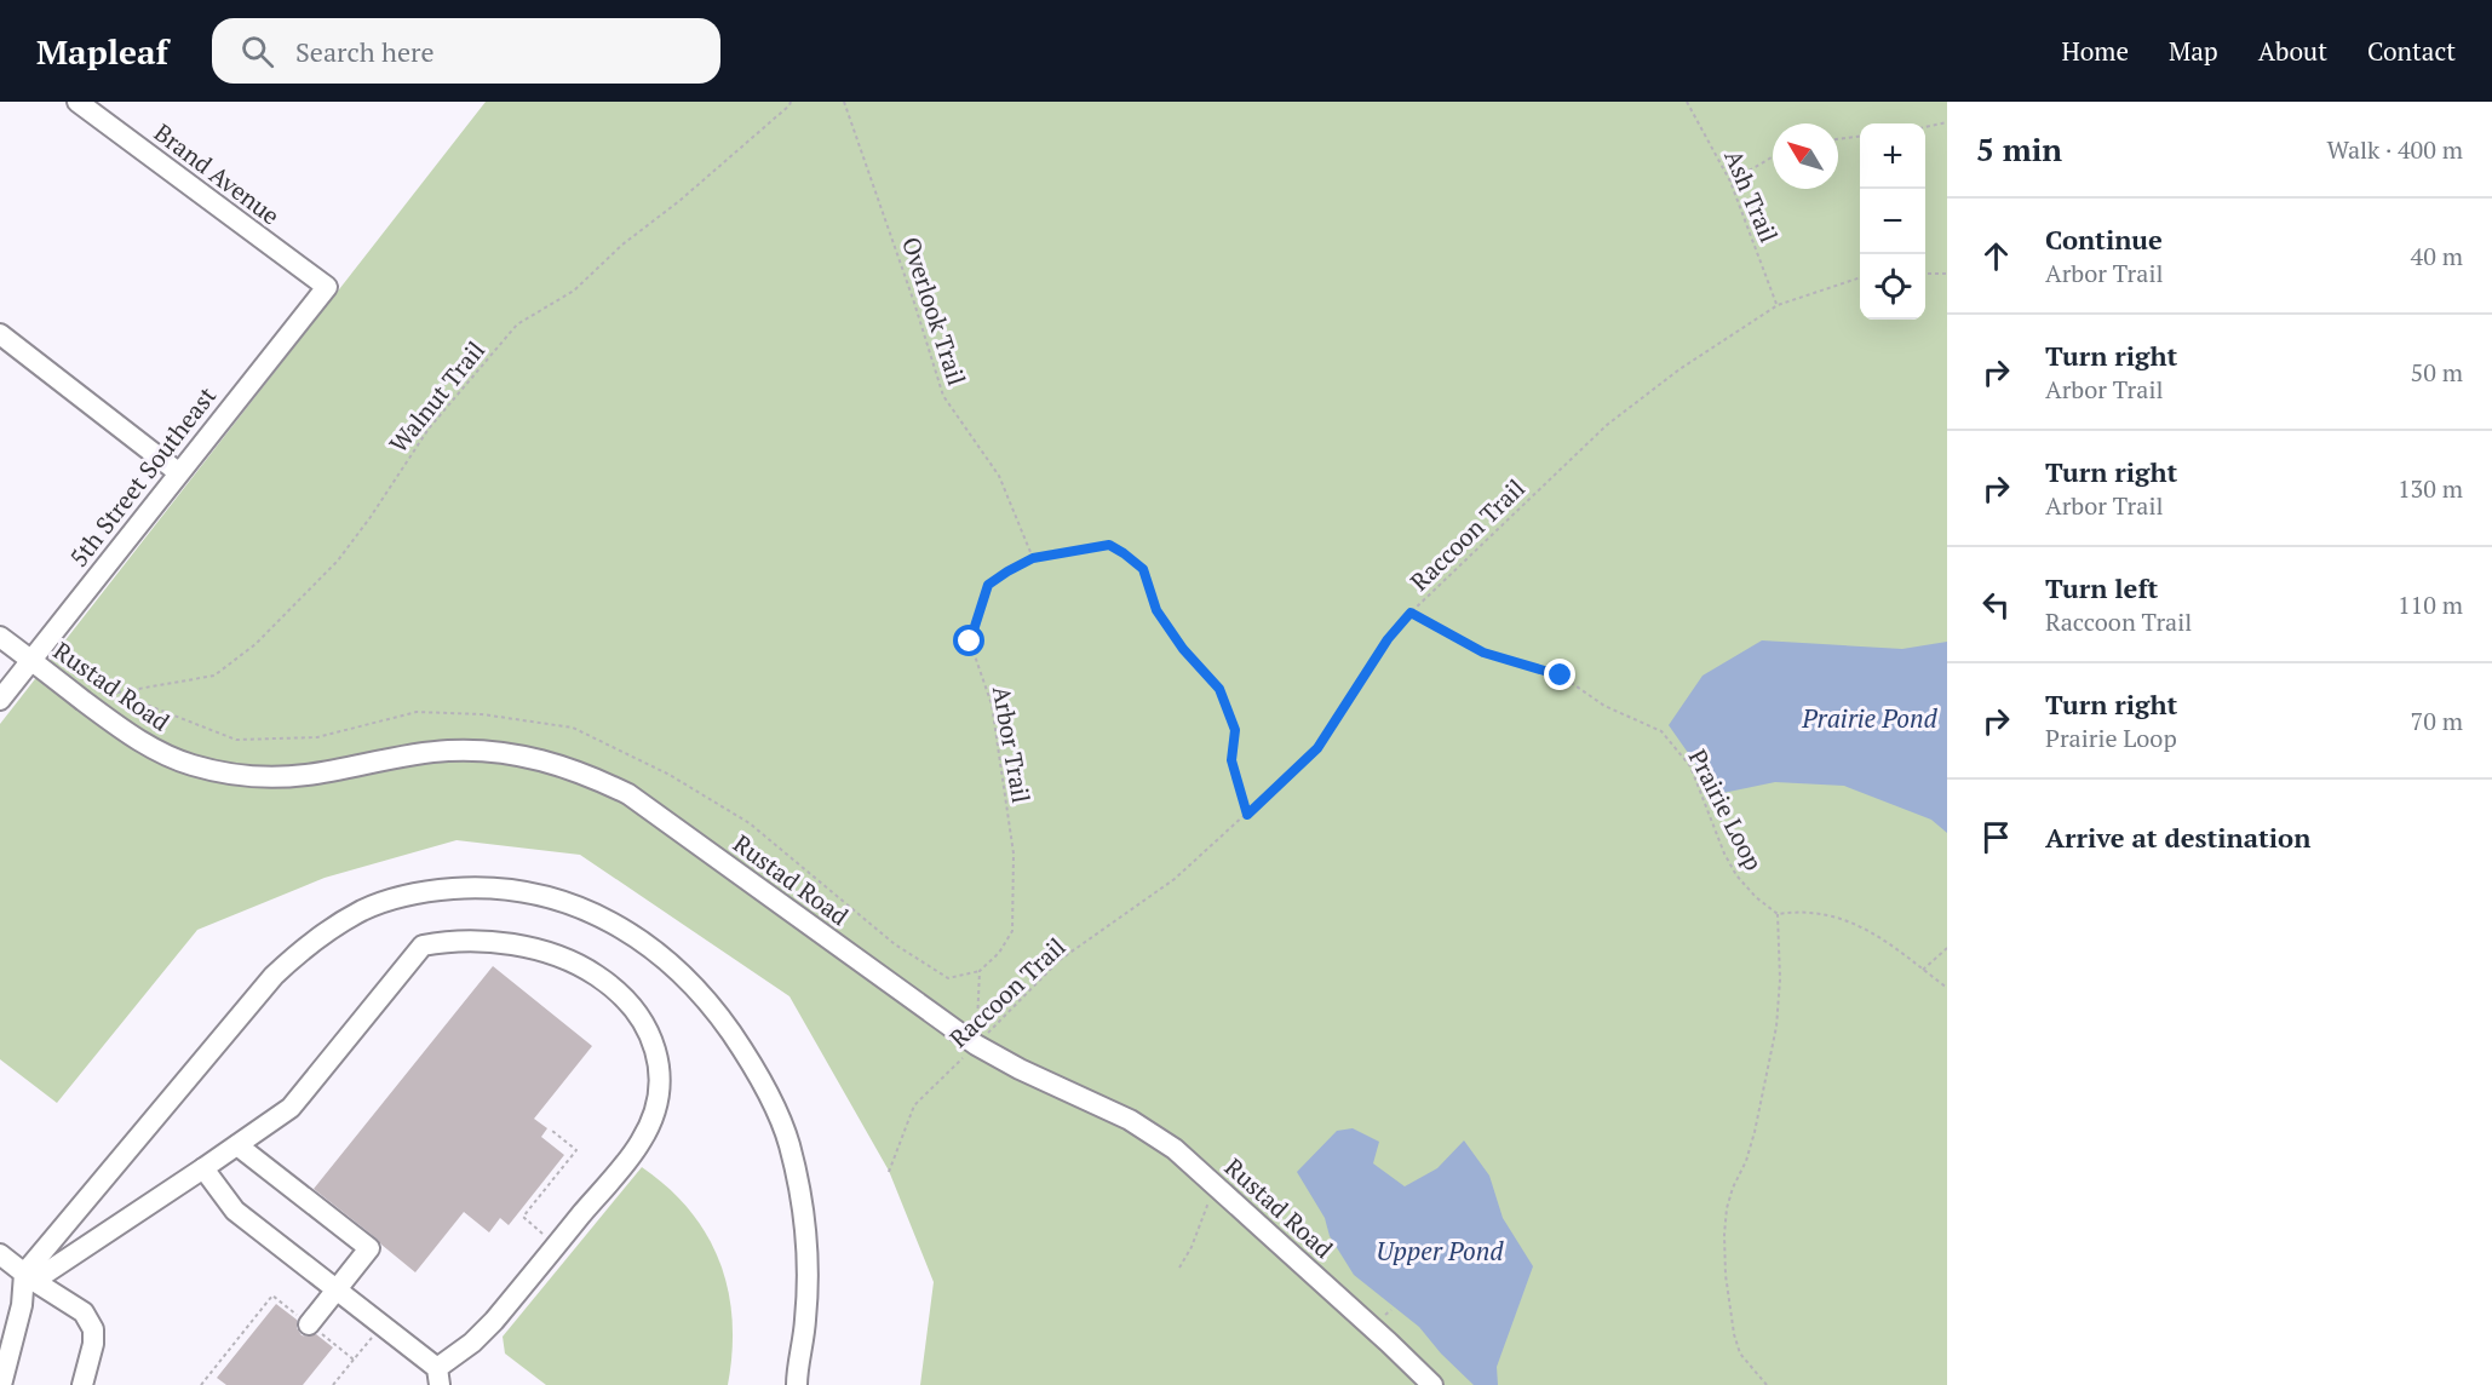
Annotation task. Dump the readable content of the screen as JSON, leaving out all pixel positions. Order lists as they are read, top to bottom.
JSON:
{
  "streets": {
    "street": ["Brand Avenue", "5th Street Southeast", "Rustad Road"],
    "path": [
      "Ash Trail",
      "Overlook Trail",
      "Walnut Trail",
      "Raccoon Trail",
      "Arbor Trail",
      "Prairie Loop"
    ]
  },
  "crossings": [
    ["Brand Avenue", "5th Street Southeast"],
    ["Ash Trail", "Raccoon Trail"],
    ["Overlook Trail", "Arbor Trail"],
    ["5th Street Southeast", "Rustad Road"],
    ["Raccoon Trail", "Rustad Road"],
    ["Raccoon Trail", "Arbor Trail"],
    ["Raccoon Trail", "Prairie Loop"]
  ],
  "water": ["Prairie Pond", "Upper Pond"],
  "north": "top left",
  "page": {
    "header": "Mapleaf",
    "search": "Search here",
    "nav": [
      "Home",
      "Map",
      "About",
      "Contact"
    ],
    "heading": ["5 min", "Walk · 400 m"],
    "map_buttons": ["+", "−"],
    "list": [
      ["Continue", "Arbor Trail", "40 m"],
      ["Turn right", "Arbor Trail", "50 m"],
      ["Turn right", "Arbor Trail", "130 m"],
      ["Turn left", "Raccoon Trail", "110 m"],
      ["Turn right", "Prairie Loop", "70 m"],
      "Arrive at destination"
    ]
  }
}
